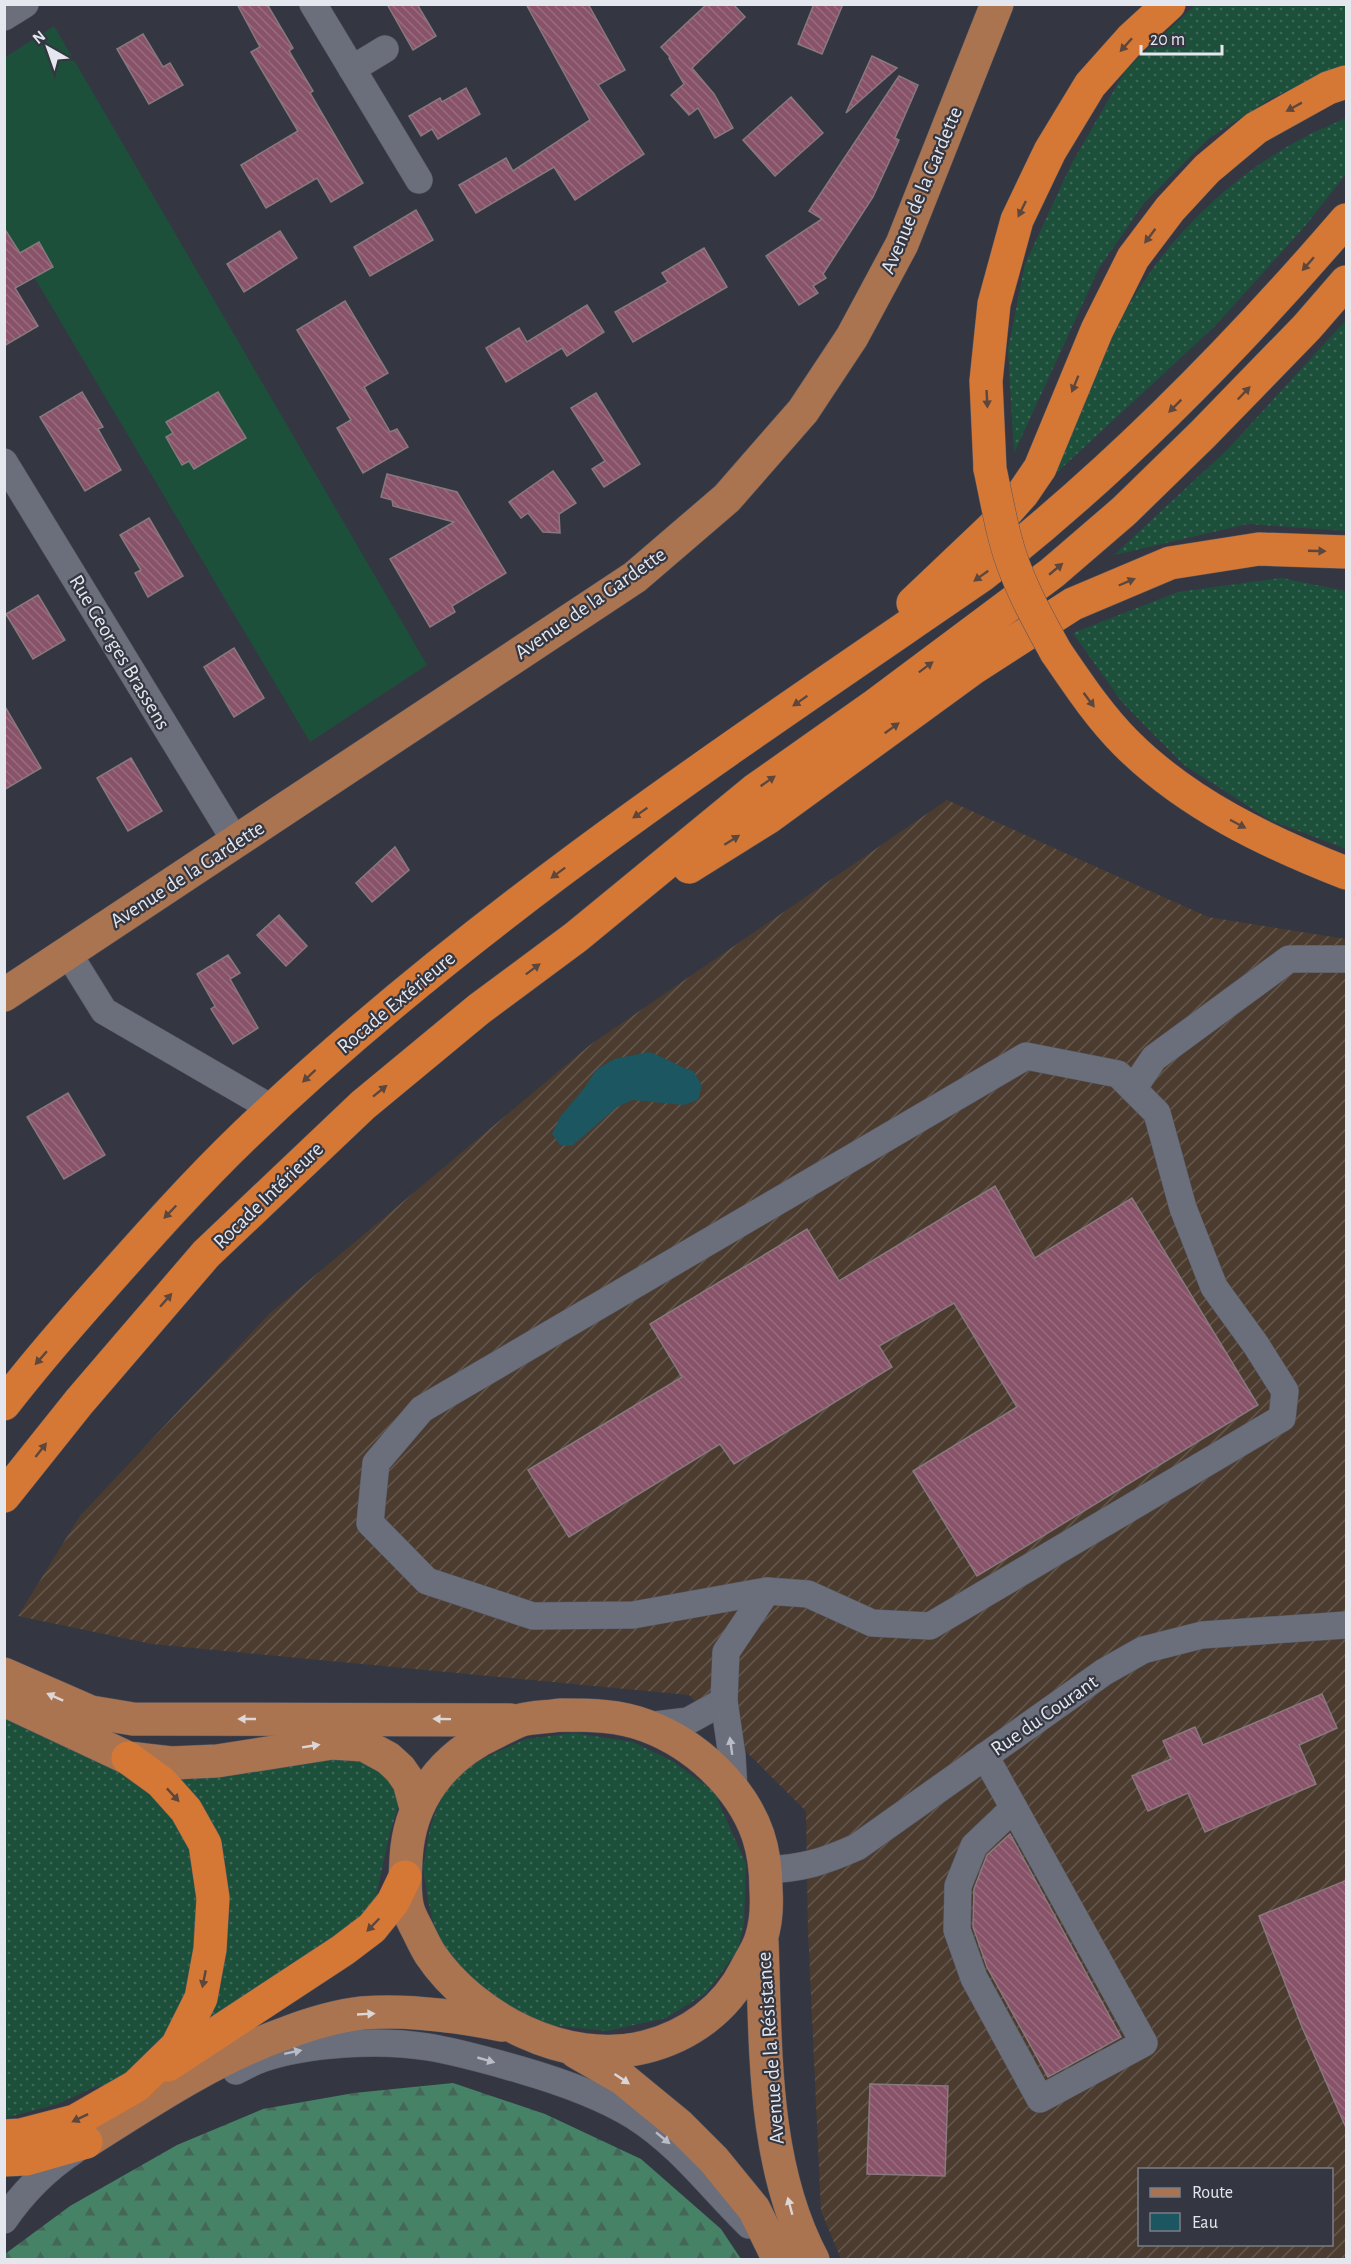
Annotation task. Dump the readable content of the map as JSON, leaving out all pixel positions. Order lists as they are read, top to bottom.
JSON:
{
  "streets": {
    "highway": ["Rocade Extérieure", "Rocade Intérieure"],
    "main road": ["Avenue de la Gardette", "Avenue de la Résistance"],
    "street": ["Rue Georges Brassens", "Rue du Courant"]
  },
  "crossings": [
    ["Avenue de la Gardette", "Rue Georges Brassens"]
  ],
  "one_way": ["Rocade Intérieure", "Avenue de la Résistance"],
  "legend": ["Route", "Eau"],
  "scale_bar": "20 m",
  "north": "top left"
}
